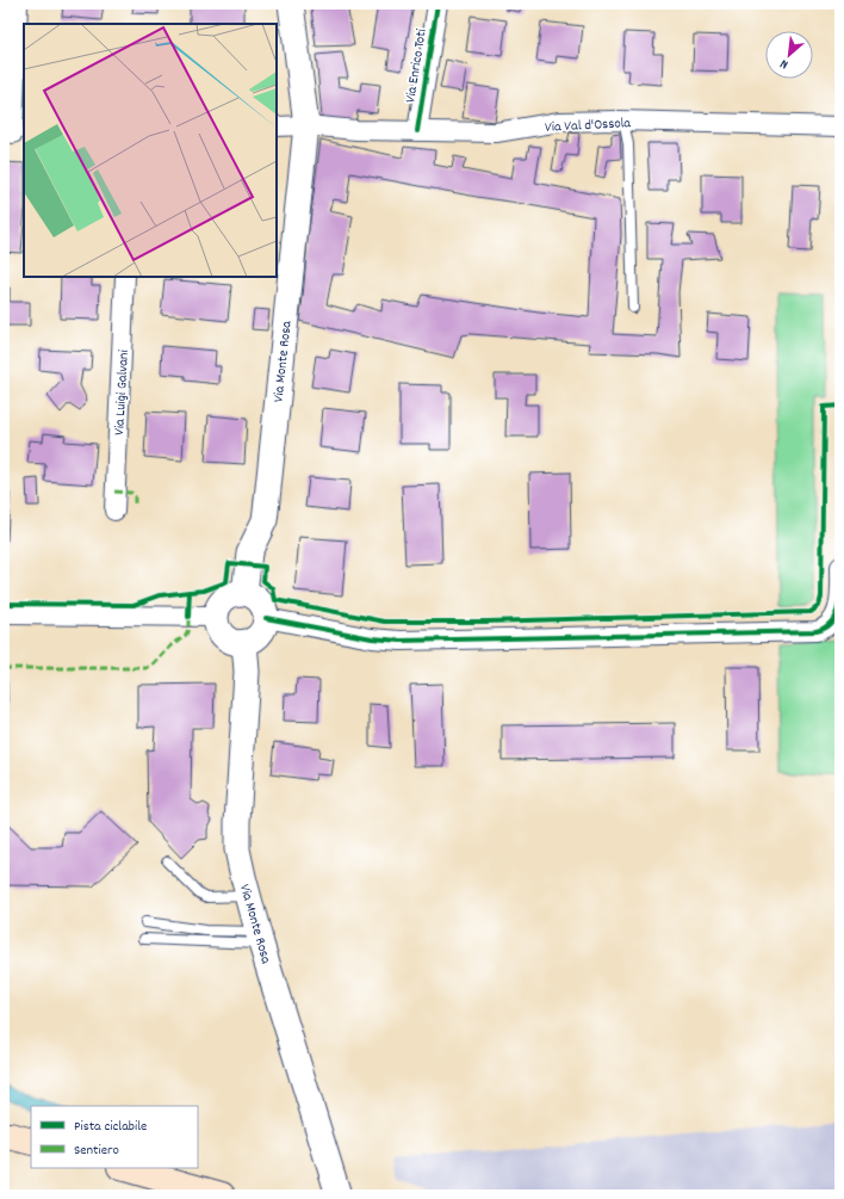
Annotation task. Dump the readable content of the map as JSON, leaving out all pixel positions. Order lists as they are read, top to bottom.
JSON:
{
  "streets": {
    "street": [
      "Via Enrico Toti",
      "Via Val d'Ossola",
      "Via Monte Rosa",
      "Via Luigi Galvani"
    ]
  },
  "crossings": [
    ["Via Enrico Toti", "Via Val d'Ossola"],
    ["Via Val d'Ossola", "Via Monte Rosa"]
  ],
  "legend": ["Pista ciclabile", "Sentiero"],
  "north": "bottom left"
}
